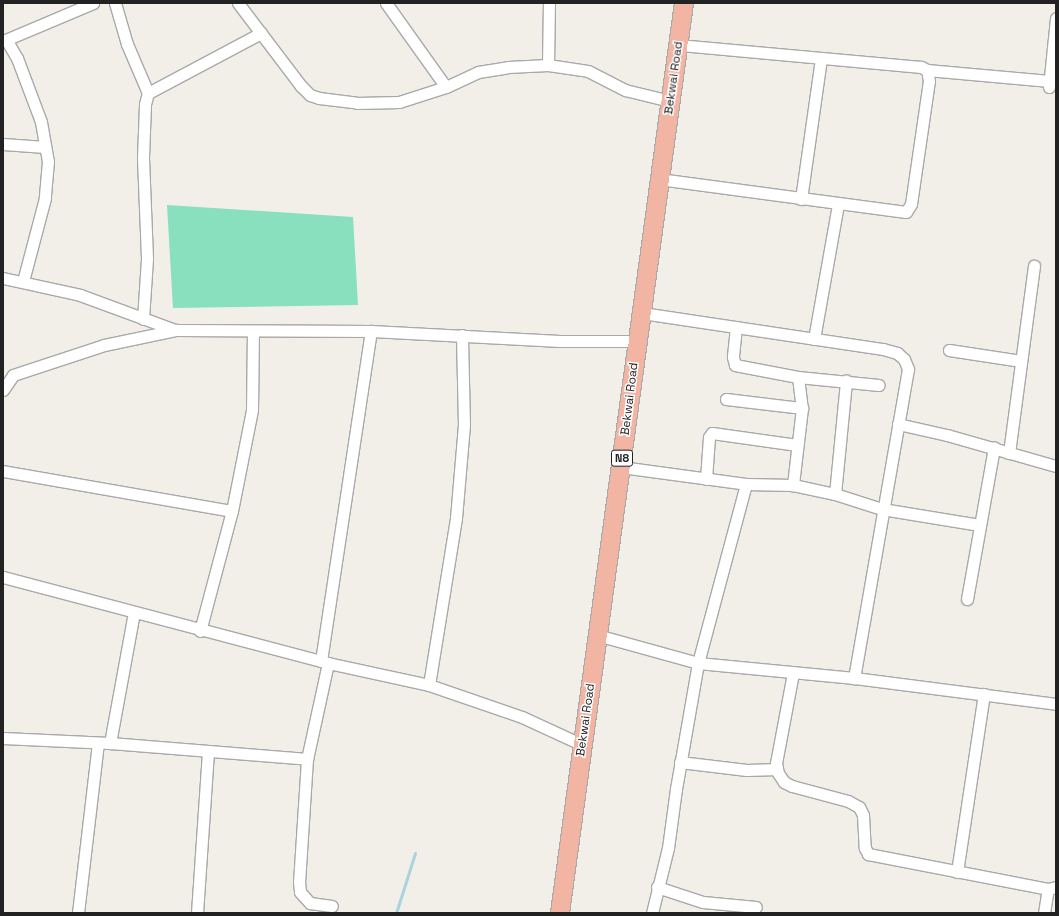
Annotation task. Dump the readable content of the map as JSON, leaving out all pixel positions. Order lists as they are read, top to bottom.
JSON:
{
  "streets": {
    "highway": ["Bekwai Road", "N8"]
  }
}
